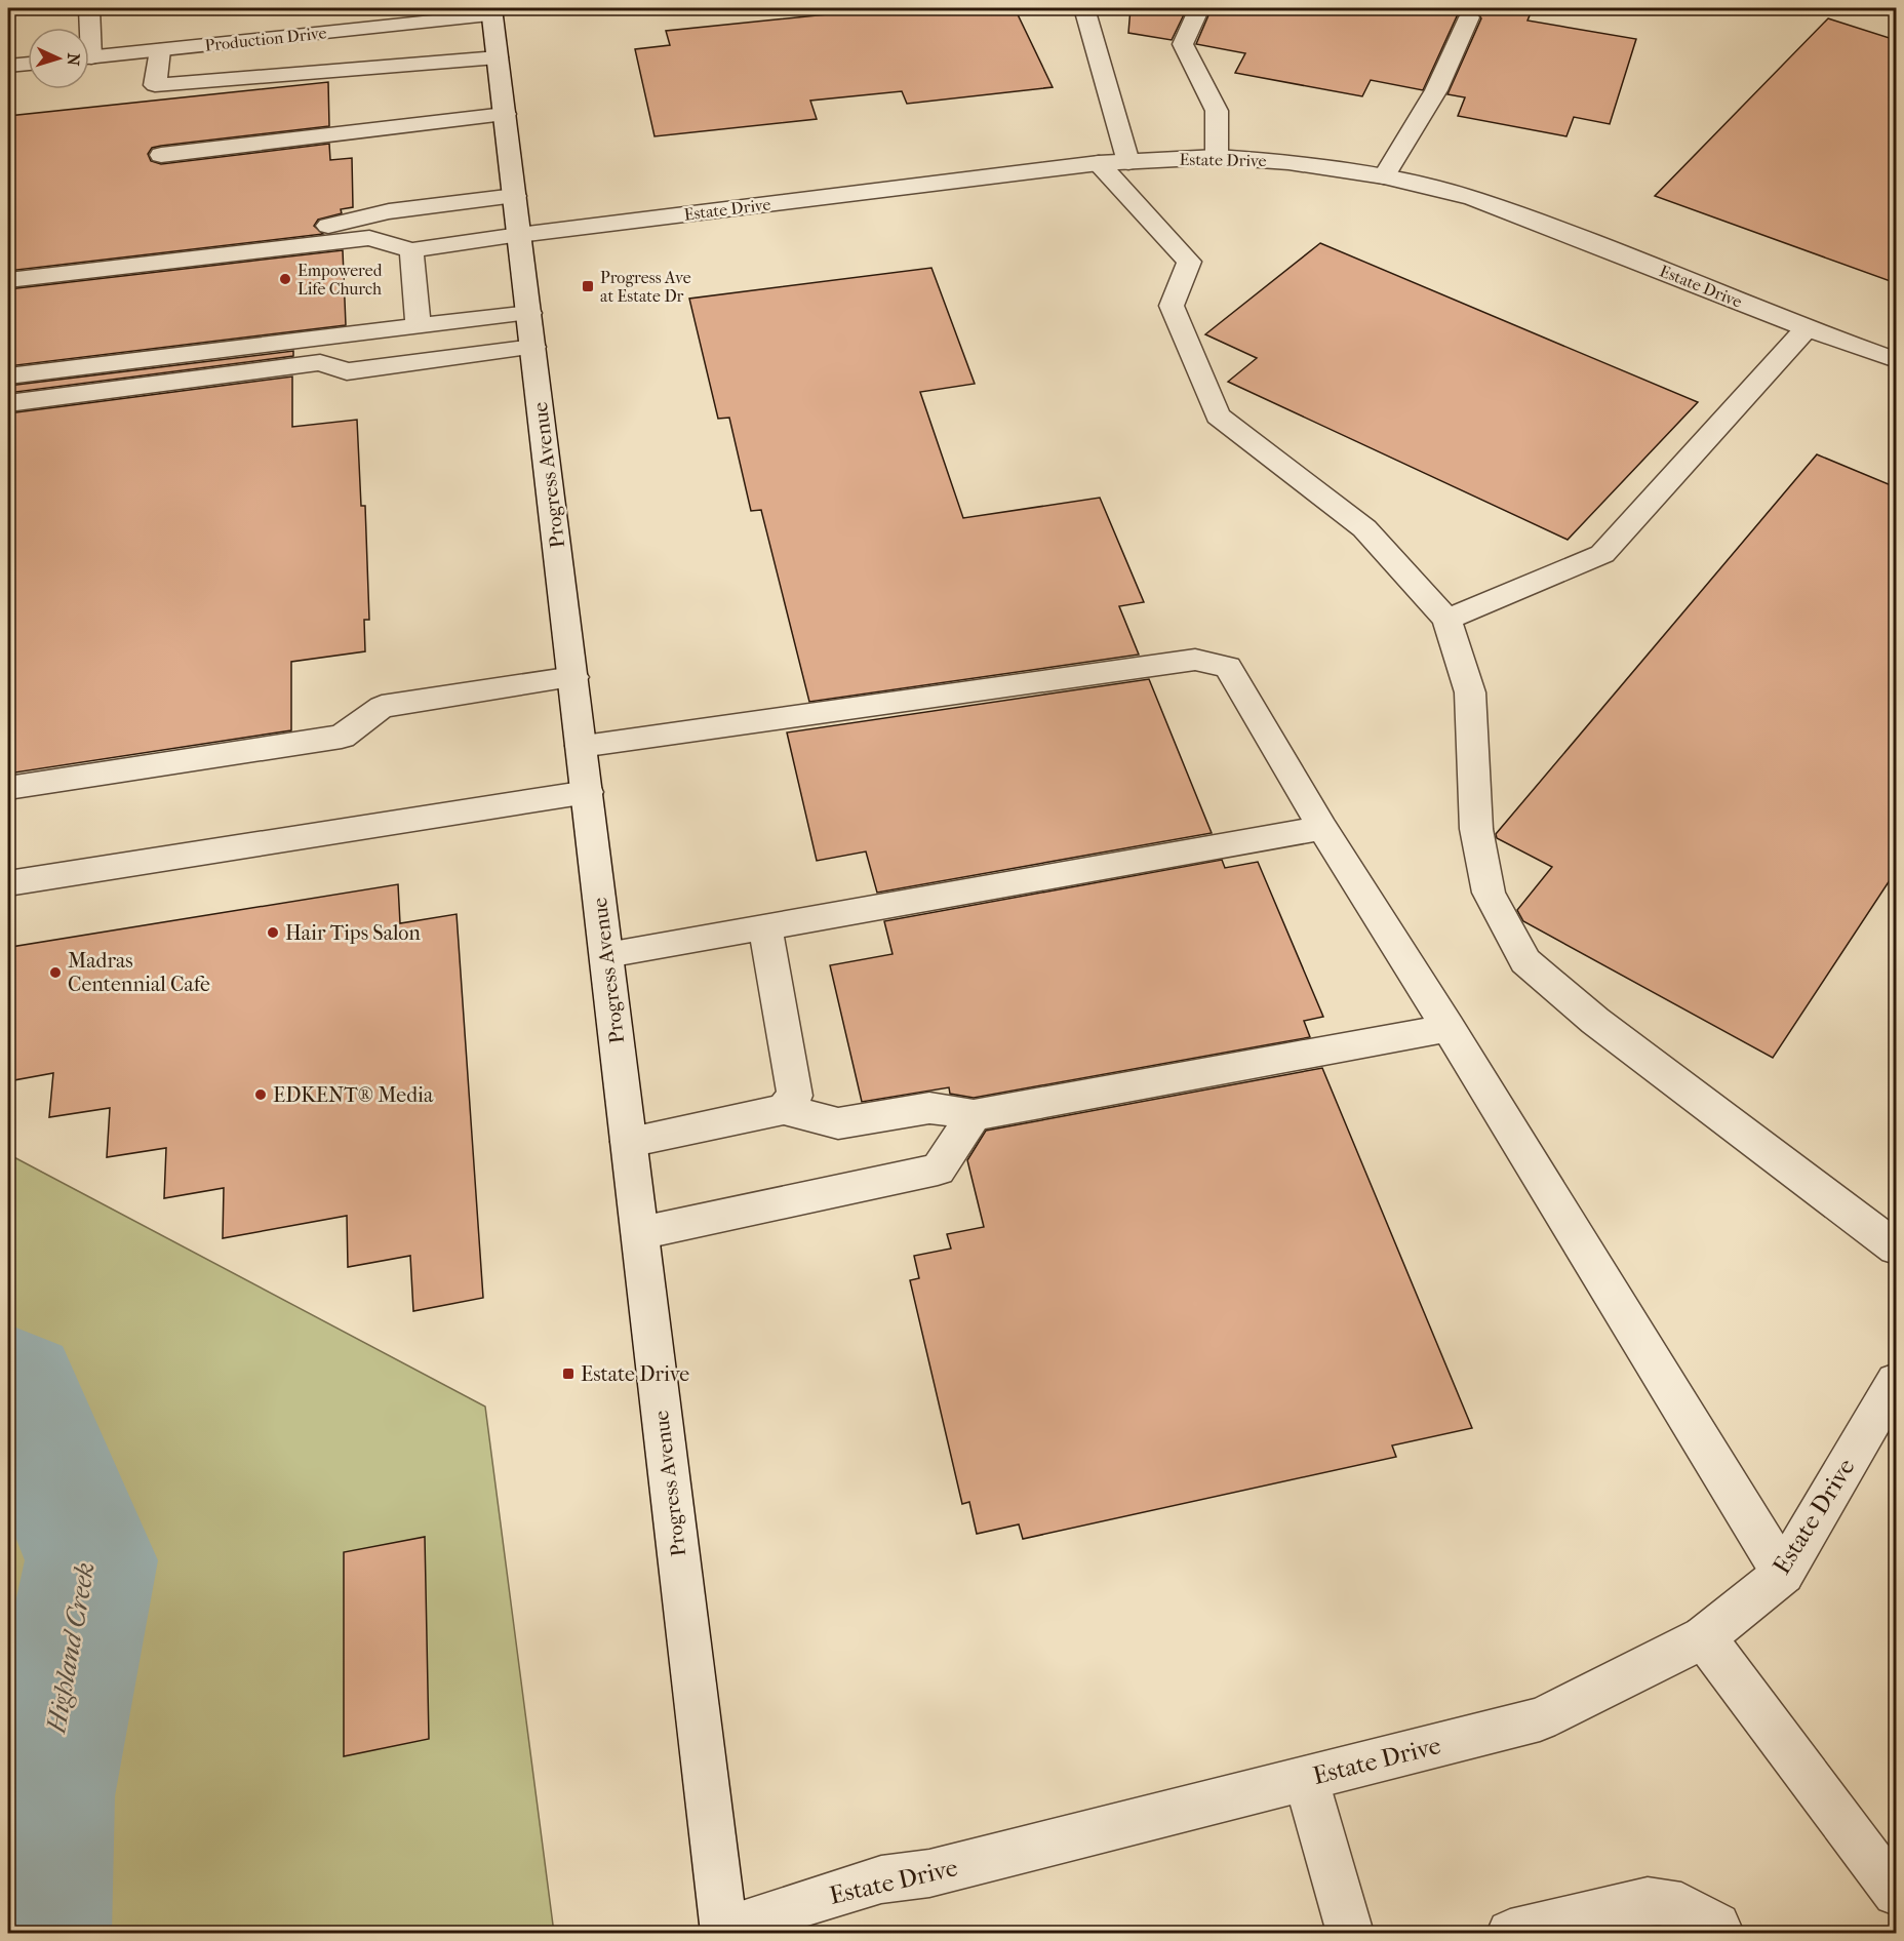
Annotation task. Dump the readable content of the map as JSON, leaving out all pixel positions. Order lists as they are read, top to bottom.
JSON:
{
  "streets": {
    "street": ["Production Drive", "Estate Drive", "Progress Avenue"]
  },
  "crossings": [
    ["Production Drive", "Progress Avenue"],
    ["Estate Drive", "Progress Avenue"]
  ],
  "water": ["Highland Creek"],
  "places": {
    "other": [
      "Empowered Life Church",
      "Hair Tips Salon",
      "Madras Centennial Cafe",
      "EDKENT® Media"
    ],
    "transit": ["Progress Ave at Estate Dr", "Estate Drive"]
  },
  "north": "right"
}
